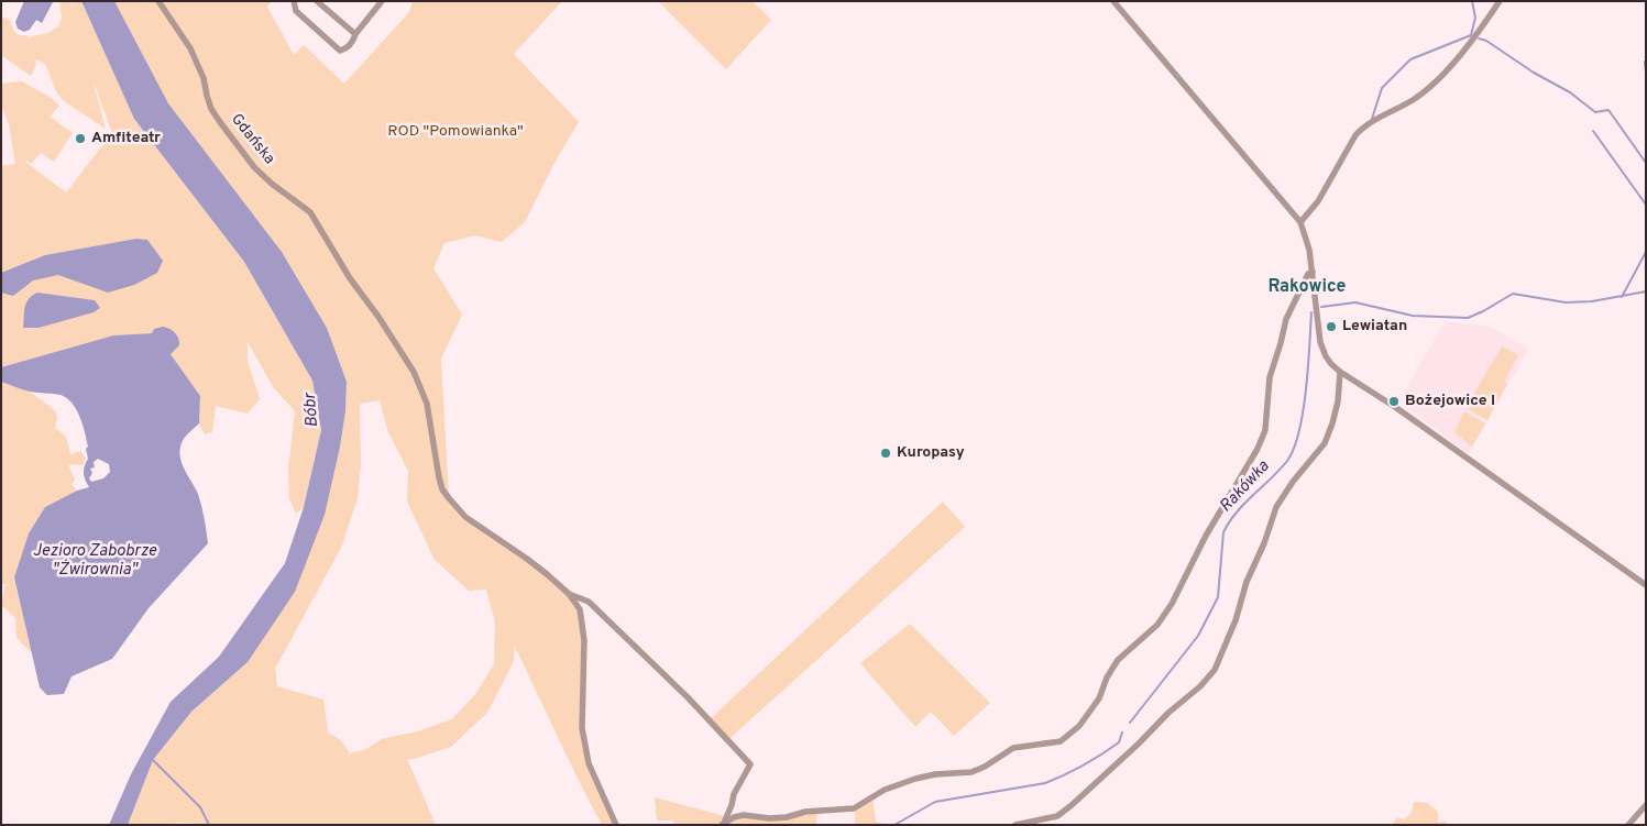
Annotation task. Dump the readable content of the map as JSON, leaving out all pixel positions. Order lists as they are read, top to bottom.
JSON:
{
  "streets": {
    "street": ["Gdańska"]
  },
  "districts": ["Rakowice"],
  "water": ["Bóbr", "Rakówka", "Jezioro Zabobrze \"Żwirownia\""],
  "parks": ["ROD \"Pomowianka\""],
  "places": [
    "Amfiteatr",
    "Lewiatan",
    "Bożejowice I",
    "Kuropasy"
  ]
}
